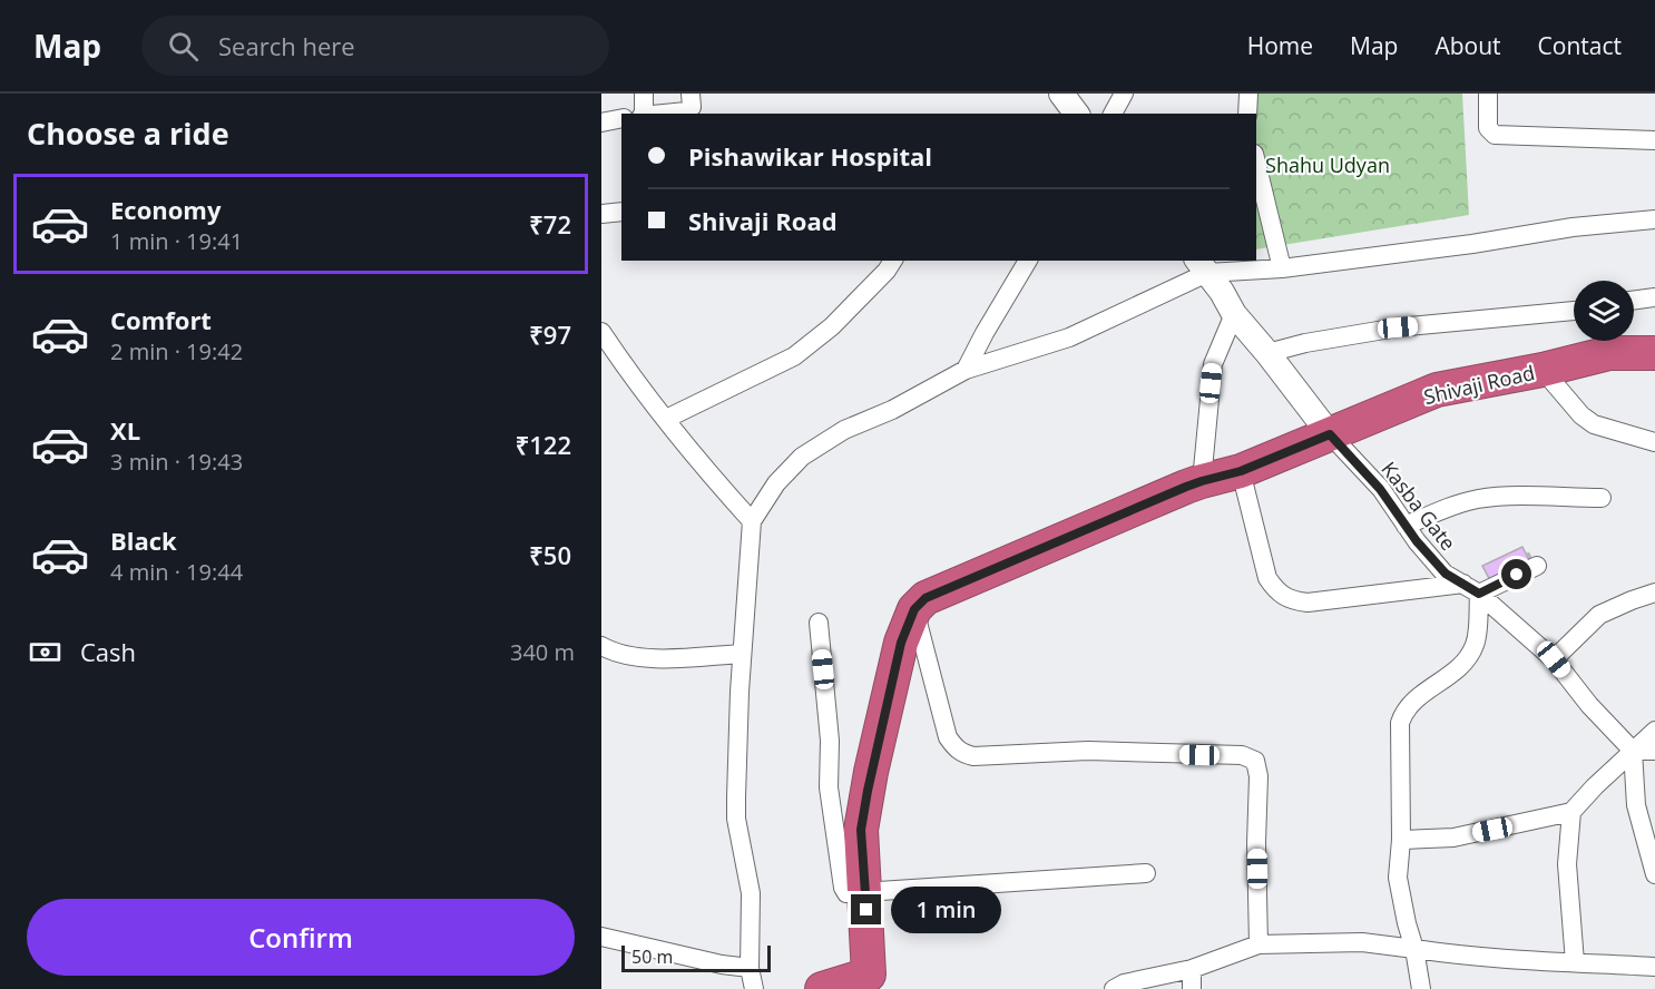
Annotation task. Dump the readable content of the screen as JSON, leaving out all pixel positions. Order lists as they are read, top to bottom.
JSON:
{
  "streets": {
    "highway": ["Shivaji Road"],
    "street": ["Kasba Gate"]
  },
  "crossings": [
    ["Shivaji Road", "Kasba Gate"]
  ],
  "parks": ["Shahu Udyan"],
  "scale_bar": "50 m",
  "page": {
    "header": "Map",
    "search": "Search here",
    "nav": [
      "Home",
      "Map",
      "About",
      "Contact"
    ],
    "heading": "Choose a ride",
    "banner": ["Pishawikar Hospital", "Shivaji Road"],
    "list": [
      {
        "name": "Economy",
        "note": "1 min · 19:41",
        "value": "₹72"
      },
      {
        "name": "Comfort",
        "note": "2 min · 19:42",
        "value": "₹97"
      },
      {
        "name": "XL",
        "note": "3 min · 19:43",
        "value": "₹122"
      },
      {
        "name": "Black",
        "note": "4 min · 19:44",
        "value": "₹50"
      }
    ],
    "pay": ["Cash", "340 m"],
    "buttons": "Confirm",
    "bubble": "1 min",
    "scale": "50 m"
  }
}
